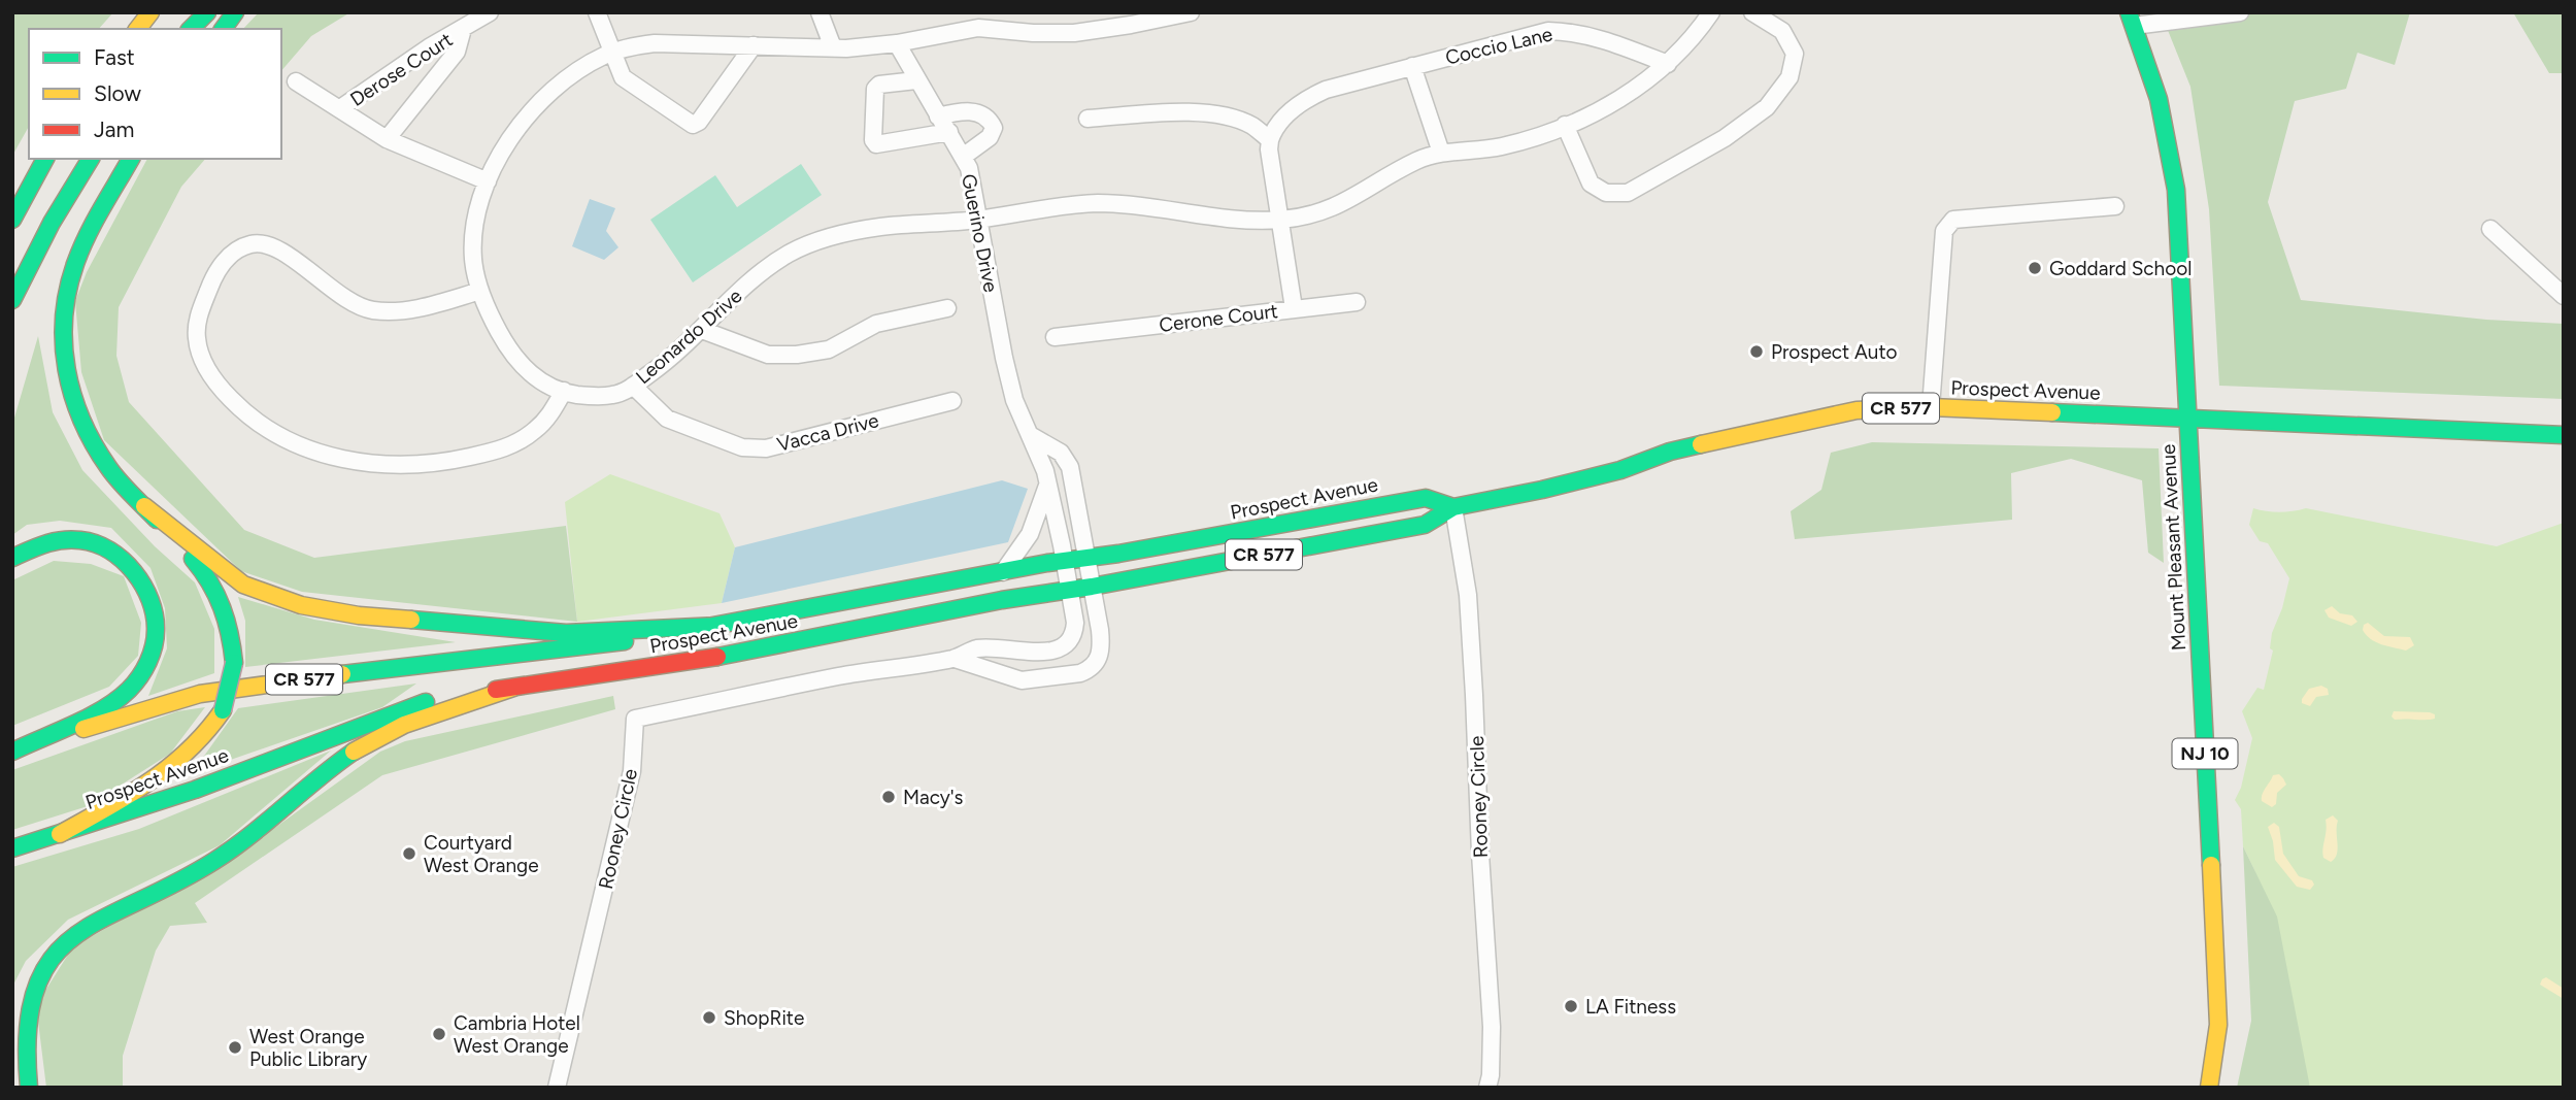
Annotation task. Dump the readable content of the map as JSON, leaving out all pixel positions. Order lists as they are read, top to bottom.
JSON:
{
  "streets": {
    "main road": [
      "Prospect Avenue",
      "CR 577",
      "Mount Pleasant Avenue",
      "NJ 10"
    ],
    "street": [
      "Coccio Lane",
      "Derose Court",
      "Guerino Drive",
      "Cerone Court",
      "Leonardo Drive",
      "Vacca Drive",
      "Rooney Circle"
    ]
  },
  "crossings": [
    ["Coccio Lane", "Cerone Court"],
    ["Coccio Lane", "Leonardo Drive"],
    ["Derose Court", "Leonardo Drive"],
    ["Guerino Drive", "Leonardo Drive"],
    ["Guerino Drive", "Prospect Avenue"],
    ["Guerino Drive", "Rooney Circle"],
    ["Cerone Court", "Leonardo Drive"],
    ["Leonardo Drive", "Vacca Drive"],
    ["Prospect Avenue", "Mount Pleasant Avenue"],
    ["Prospect Avenue", "Rooney Circle"]
  ],
  "places": [
    "Goddard School",
    "Prospect Auto",
    "Macy's",
    "Courtyard West Orange",
    "LA Fitness",
    "ShopRite",
    "Cambria Hotel West Orange",
    "West Orange Public Library"
  ],
  "legend": ["Fast", "Slow", "Jam"]
}
